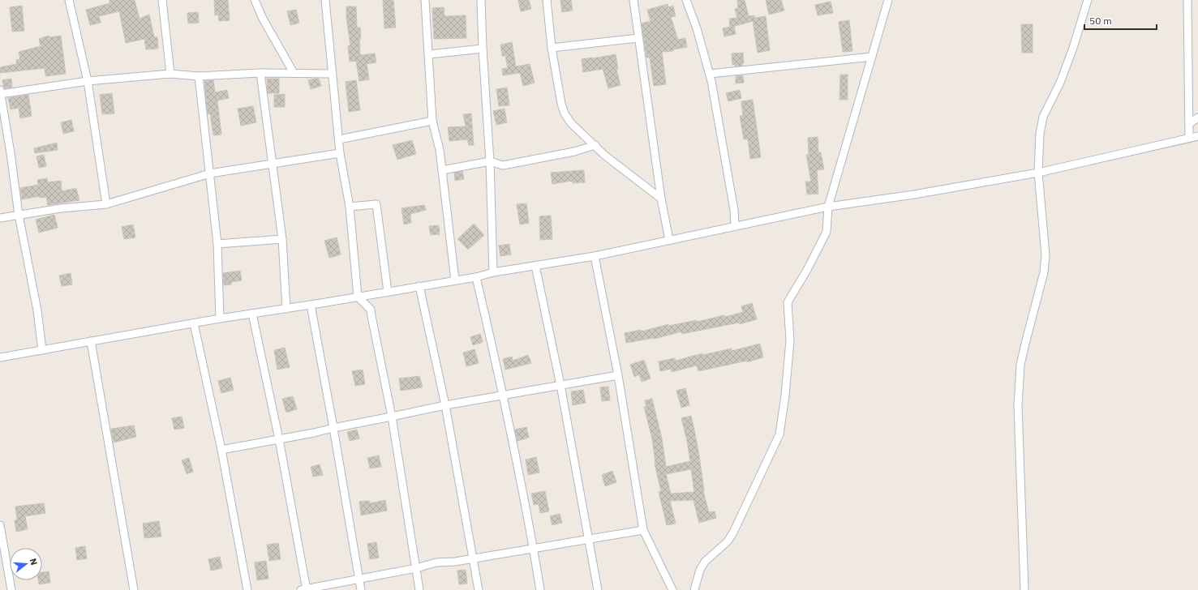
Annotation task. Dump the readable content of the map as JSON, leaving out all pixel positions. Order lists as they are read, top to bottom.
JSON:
{
  "scale_bar": "50 m",
  "north": "right"
}
